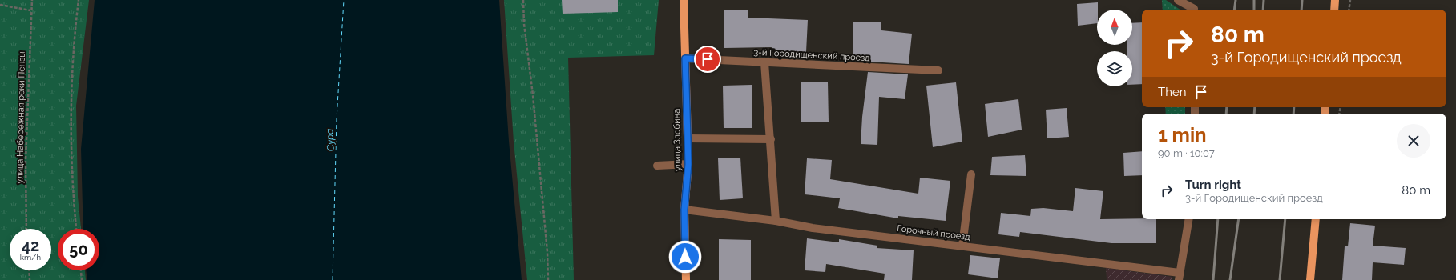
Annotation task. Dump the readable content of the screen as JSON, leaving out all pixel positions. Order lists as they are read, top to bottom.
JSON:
{
  "streets": {
    "main road": ["улица Злобина"],
    "street": ["3-й Городищенский проезд", "Горочный проезд"],
    "path": ["улица Набережная реки Пензы"]
  },
  "crossings": [
    ["3-й Городищенский проезд", "улица Злобина"],
    ["улица Злобина", "Горочный проезд"]
  ],
  "water": ["Сура"],
  "north": "top",
  "page": {
    "turn": ["80 m", "3-й Городищенский проезд"],
    "then": "Then",
    "heading": ["1 min", "90 m · 10:07"],
    "list": [
      {
        "name": "Turn right",
        "note": "3-й Городищенский проезд",
        "value": "80 m"
      }
    ],
    "speed": "42 km/h",
    "limit": "50"
  }
}
